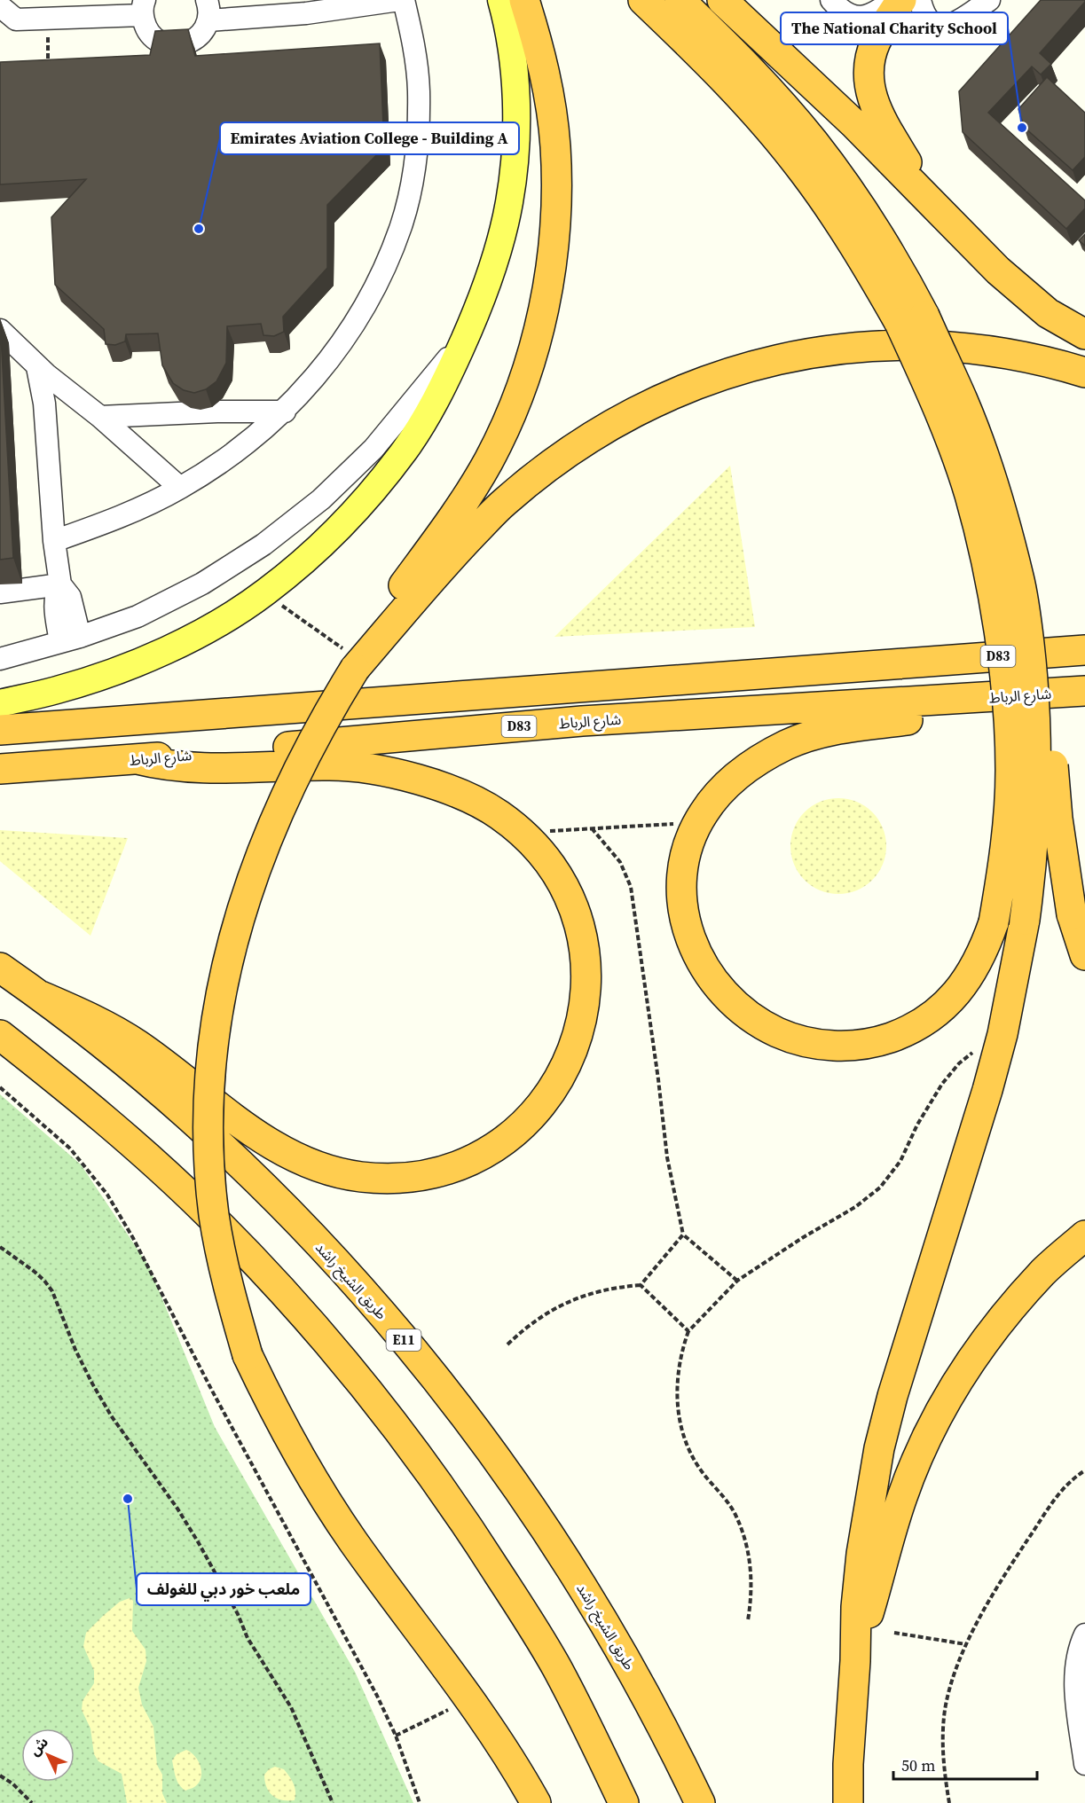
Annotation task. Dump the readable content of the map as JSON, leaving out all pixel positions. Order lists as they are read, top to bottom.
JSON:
{
  "streets": {
    "highway": [
      "D83",
      "شارع الرباط",
      "طريق الشيخ راشد",
      "E11"
    ]
  },
  "places": ["The National Charity School", "Emirates Aviation College - Building A", "ملعب خور دبي للغولف"],
  "scale_bar": "50 m",
  "north": "top left"
}
